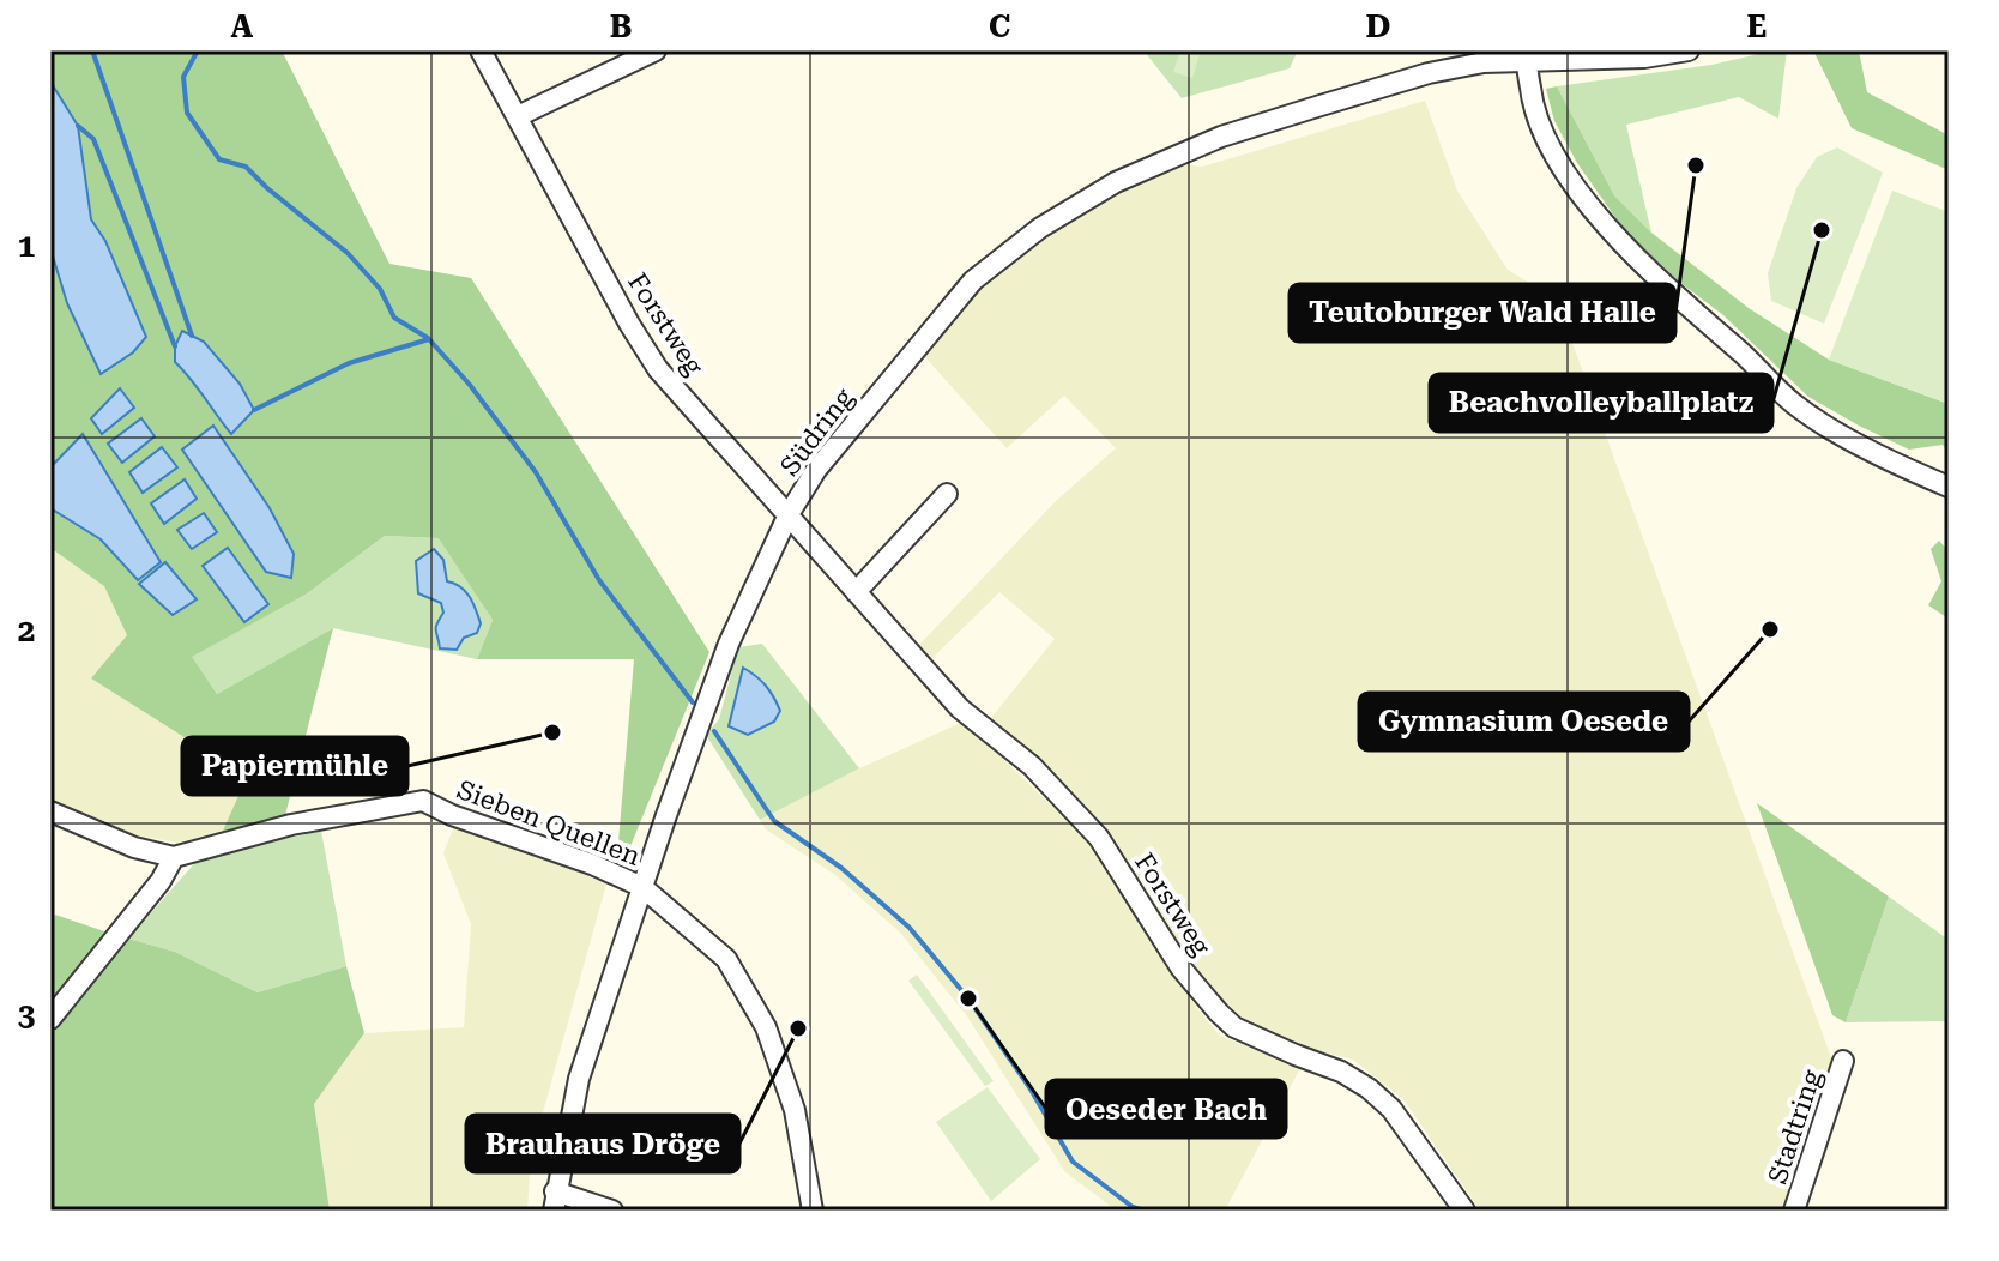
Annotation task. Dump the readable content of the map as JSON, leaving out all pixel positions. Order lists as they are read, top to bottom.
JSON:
{
  "streets": {
    "street": [
      "Forstweg",
      "Südring",
      "Sieben Quellen",
      "Stadtring"
    ]
  },
  "crossings": [
    ["Forstweg", "Südring"],
    ["Südring", "Sieben Quellen"]
  ],
  "places": [
    "Teutoburger Wald Halle",
    "Beachvolleyballplatz",
    "Gymnasium Oesede",
    "Papiermühle",
    "Oeseder Bach",
    "Brauhaus Dröge"
  ],
  "grid": {
    "columns": [
      "A",
      "B",
      "C",
      "D",
      "E"
    ],
    "rows": ["1", "2", "3"]
  }
}
